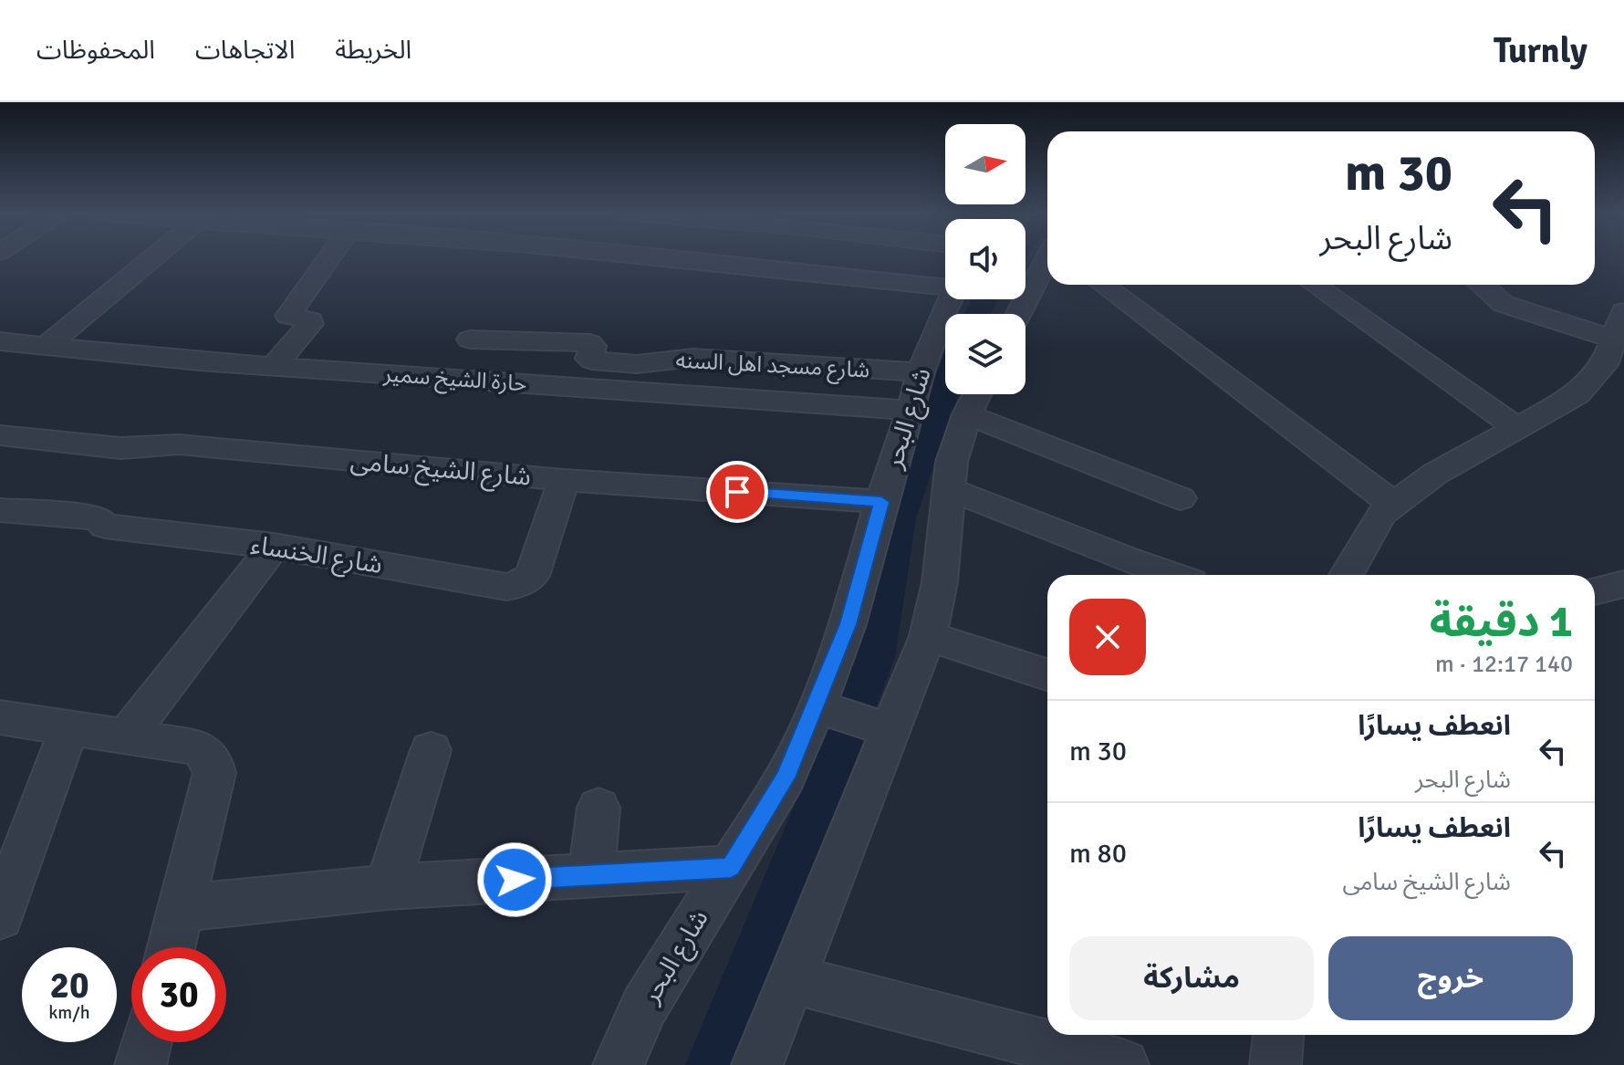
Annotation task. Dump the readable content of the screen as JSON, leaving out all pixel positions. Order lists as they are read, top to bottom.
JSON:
{
  "streets": {
    "street": [
      "شارع مسجد اهل السنه",
      "حارة الشيخ سمير",
      "شارع البحر",
      "شارع الشيخ سامى",
      "شارع الخنساء"
    ]
  },
  "crossings": [
    ["شارع مسجد اهل السنه", "شارع البحر"],
    ["حارة الشيخ سمير", "شارع البحر"],
    ["شارع البحر", "شارع الشيخ سامى"],
    ["شارع الشيخ سامى", "شارع الخنساء"]
  ],
  "north": "right",
  "page": {
    "header": "Turnly",
    "nav": ["الخريطة", "الاتجاهات", "المحفوظات"],
    "turn": ["30 m", "شارع البحر"],
    "heading": ["1 دقيقة", "140 m · 12:17"],
    "list": [
      {
        "name": "انعطف يسارًا",
        "note": "شارع البحر",
        "value": "30 m"
      },
      {
        "name": "انعطف يسارًا",
        "note": "شارع الشيخ سامى",
        "value": "80 m"
      }
    ],
    "buttons": ["خروج", "مشاركة"],
    "speed": "20 km/h",
    "limit": "30"
  }
}
